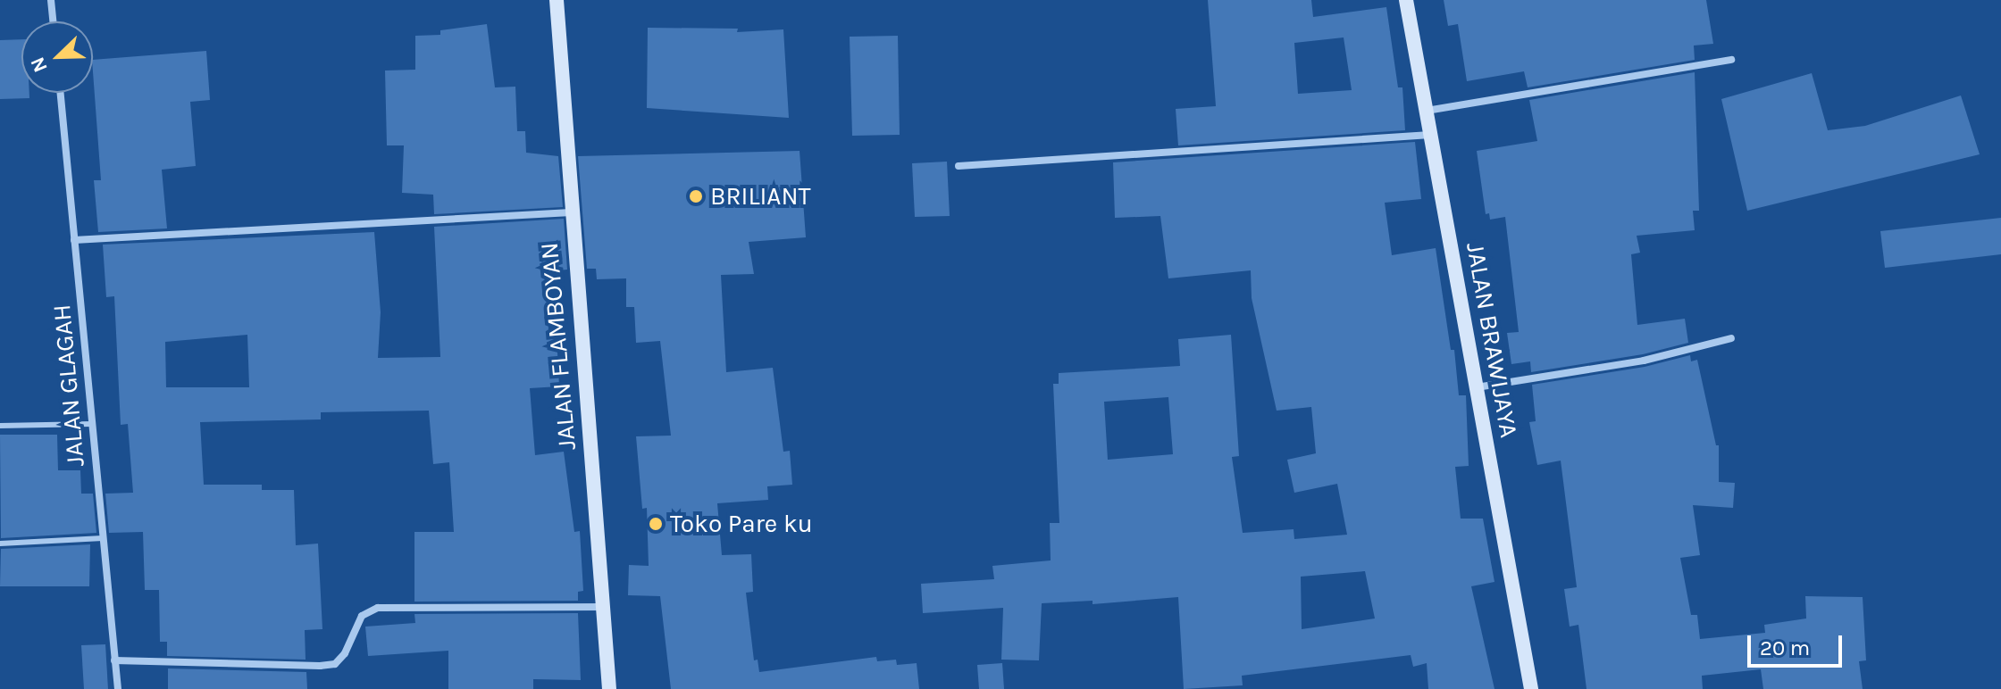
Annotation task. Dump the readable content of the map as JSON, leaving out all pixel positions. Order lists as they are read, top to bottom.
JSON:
{
  "streets": {
    "main road": ["JALAN BRAWIJAYA", "JALAN FLAMBOYAN"],
    "street": ["JALAN GLAGAH"]
  },
  "places": ["BRILIANT", "Toko Pare ku"],
  "scale_bar": "20 m",
  "north": "bottom left"
}
